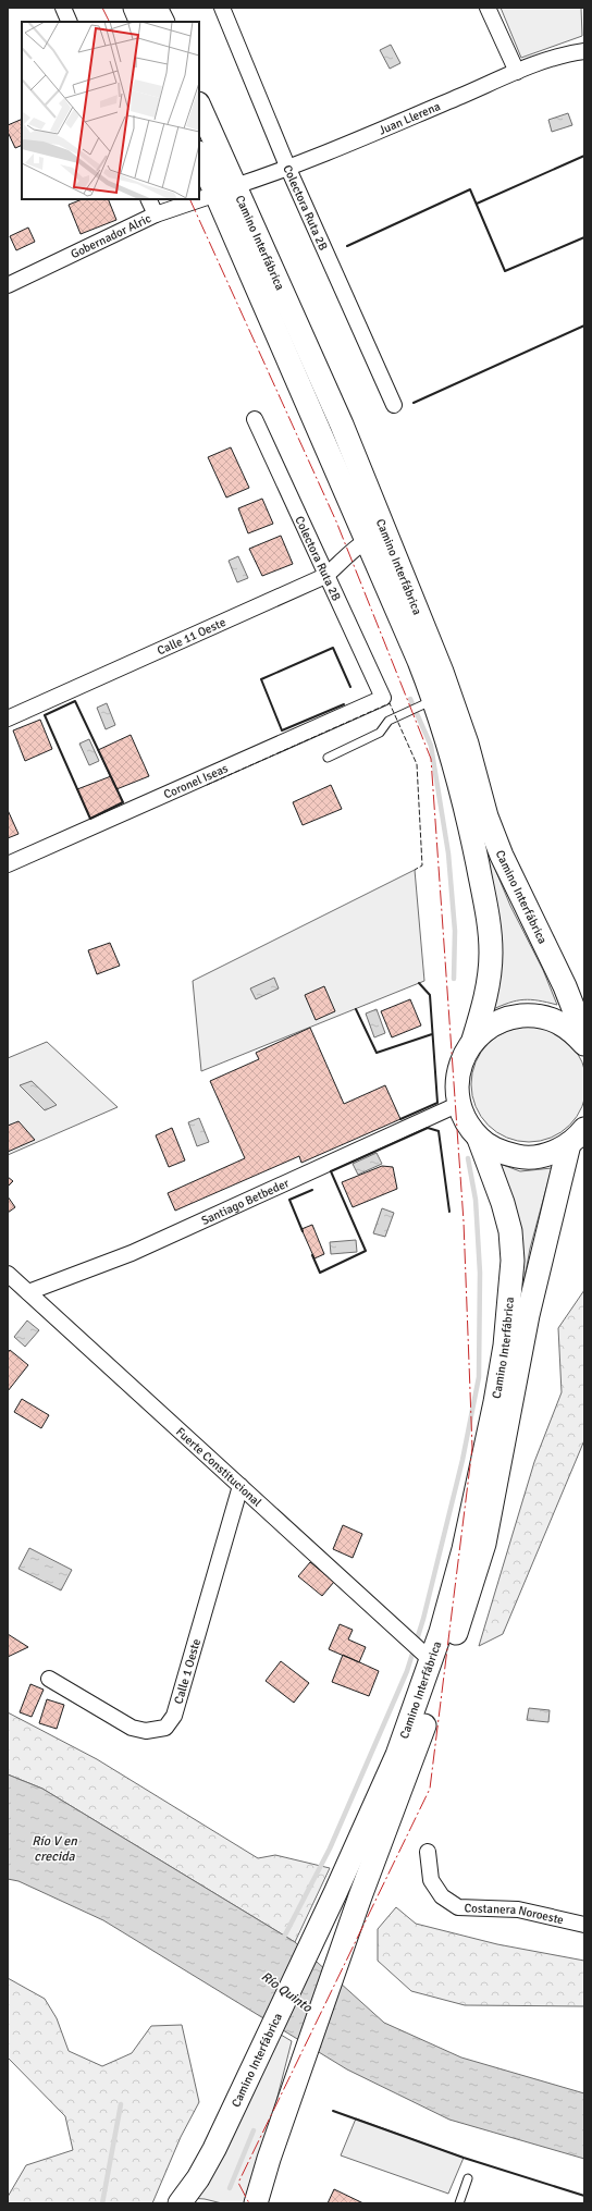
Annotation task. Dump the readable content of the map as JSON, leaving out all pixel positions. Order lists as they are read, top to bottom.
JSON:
{
  "streets": {
    "main road": ["Camino Interfábrica"],
    "street": [
      "Juan Llerena",
      "Colectora Ruta 2B",
      "Gobernador Alric",
      "Calle 11 Oeste",
      "Coronel Iseas",
      "Santiago Betbeder",
      "Fuerte Constitucional",
      "Calle 1 Oeste",
      "Costanera Noroeste"
    ]
  },
  "crossings": [
    ["Juan Llerena", "Colectora Ruta 2B"],
    ["Juan Llerena", "Gobernador Alric"],
    ["Juan Llerena", "Camino Interfábrica"],
    ["Colectora Ruta 2B", "Calle 11 Oeste"],
    ["Colectora Ruta 2B", "Coronel Iseas"],
    ["Gobernador Alric", "Camino Interfábrica"],
    ["Camino Interfábrica", "Calle 11 Oeste"],
    ["Camino Interfábrica", "Santiago Betbeder"],
    ["Camino Interfábrica", "Fuerte Constitucional"],
    ["Santiago Betbeder", "Fuerte Constitucional"],
    ["Fuerte Constitucional", "Calle 1 Oeste"]
  ],
  "water": ["Río V en crecida", "Río Quinto"]
}
